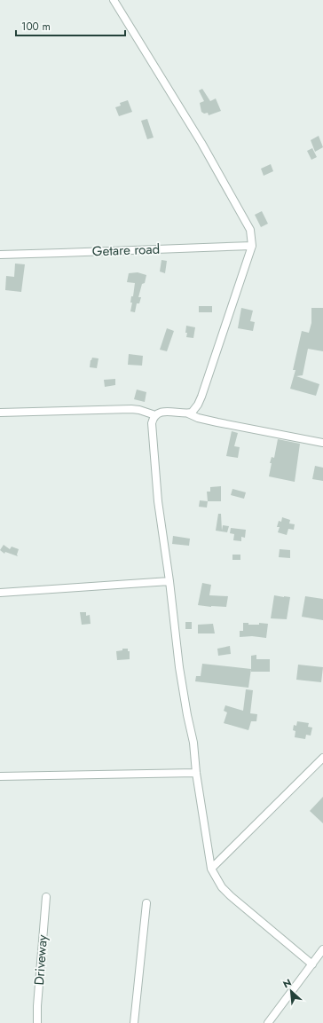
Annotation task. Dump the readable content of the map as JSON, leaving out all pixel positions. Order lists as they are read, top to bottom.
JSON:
{
  "streets": {
    "street": ["Getare road", "Driveway"]
  },
  "scale_bar": "100 m",
  "north": "top left"
}
